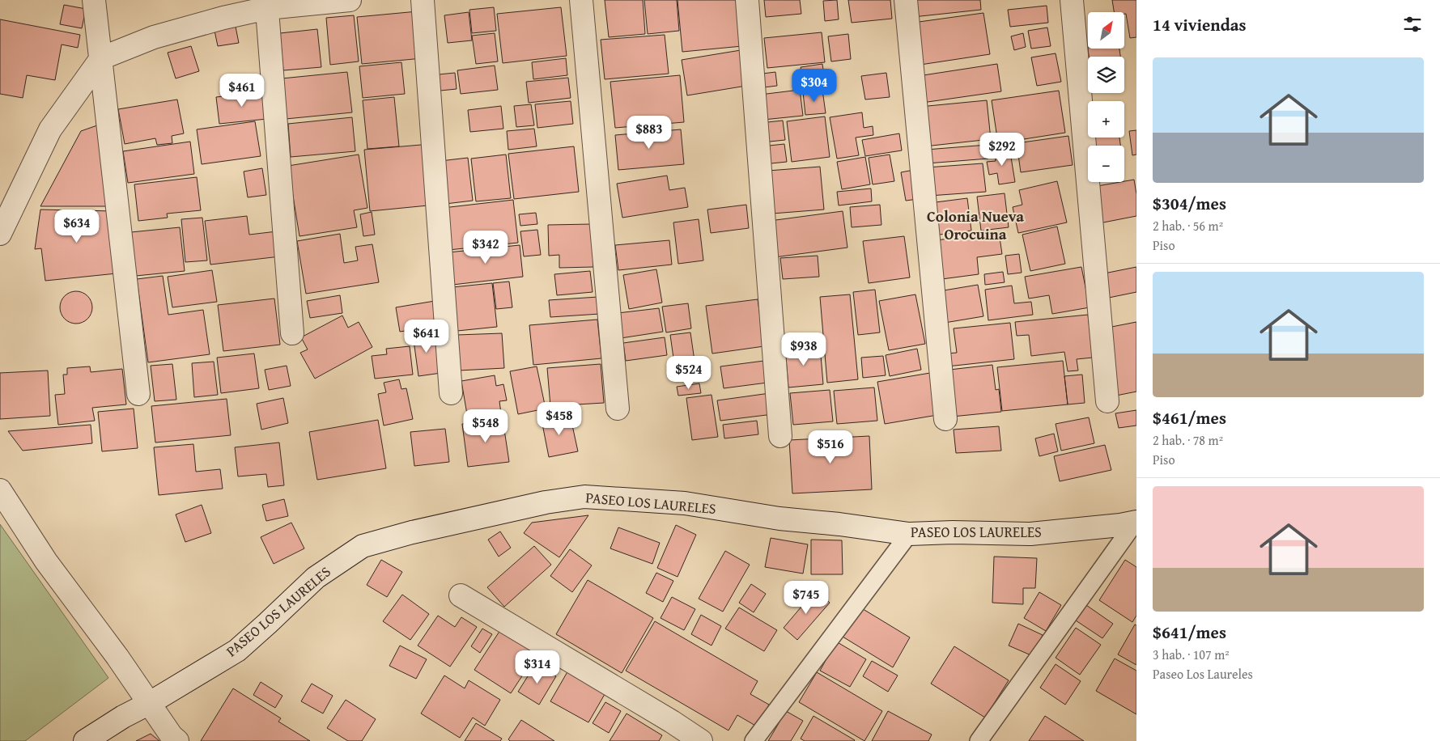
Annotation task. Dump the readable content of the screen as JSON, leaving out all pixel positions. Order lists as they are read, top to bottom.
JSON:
{
  "streets": {
    "street": ["PASEO LOS LAURELES"]
  },
  "districts": ["Colonia Nueva Orocuina"],
  "north": "top right",
  "page": {
    "heading": "14 viviendas",
    "map_buttons": ["+", "−"],
    "list": [
      {
        "name": "$304/mes",
        "note": "2 hab. · 56 m² · Piso"
      },
      {
        "name": "$461/mes",
        "note": "2 hab. · 78 m² · Piso"
      },
      {
        "name": "$641/mes",
        "note": "3 hab. · 107 m² · Paseo Los Laureles"
      }
    ],
    "price": [
      "$304",
      "$461",
      "$883",
      "$292",
      "$634",
      "$342",
      "$641",
      "$938",
      "$524",
      "$458",
      "$548",
      "$516",
      "$745",
      "$314"
    ]
  }
}
